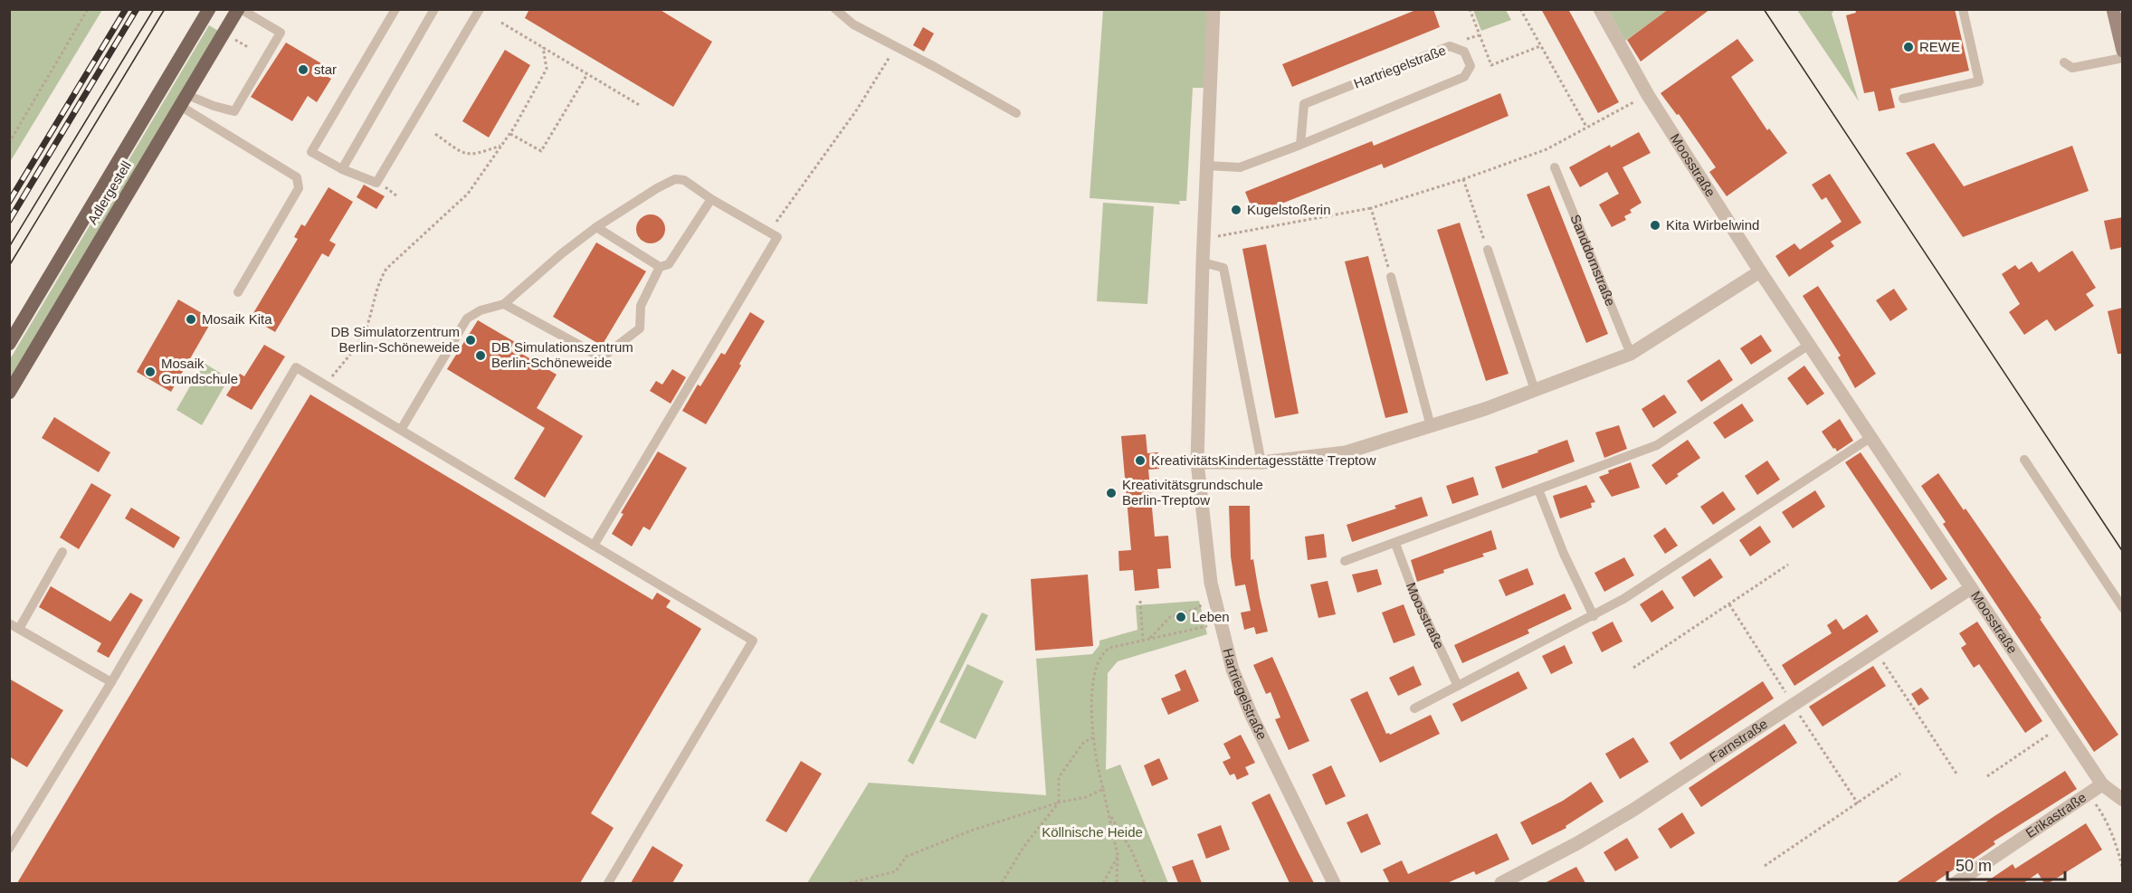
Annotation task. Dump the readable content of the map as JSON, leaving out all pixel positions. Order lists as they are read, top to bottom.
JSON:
{
  "streets": {
    "main road": ["Adlergestell"],
    "street": [
      "Hartriegelstraße",
      "Moosstraße",
      "Farnstraße",
      "Erikastraße"
    ],
    "lane": ["Sanddornstraße"]
  },
  "crossings": [
    ["Moosstraße", "Farnstraße"],
    ["Moosstraße", "Erikastraße"]
  ],
  "parks": ["Köllnische Heide"],
  "places": [
    "REWE",
    "star",
    "Kugelstoßerin",
    "Kita Wirbelwind",
    "Mosaik Kita",
    "DB Simulatorzentrum Berlin-Schöneweide",
    "DB Simulationszentrum Berlin-Schöneweide",
    "Mosaik Grundschule",
    "KreativitätsKindertagesstätte Treptow",
    "Kreativitätsgrundschule Berlin-Treptow",
    "Leben"
  ],
  "scale_bar": "50 m"
}
